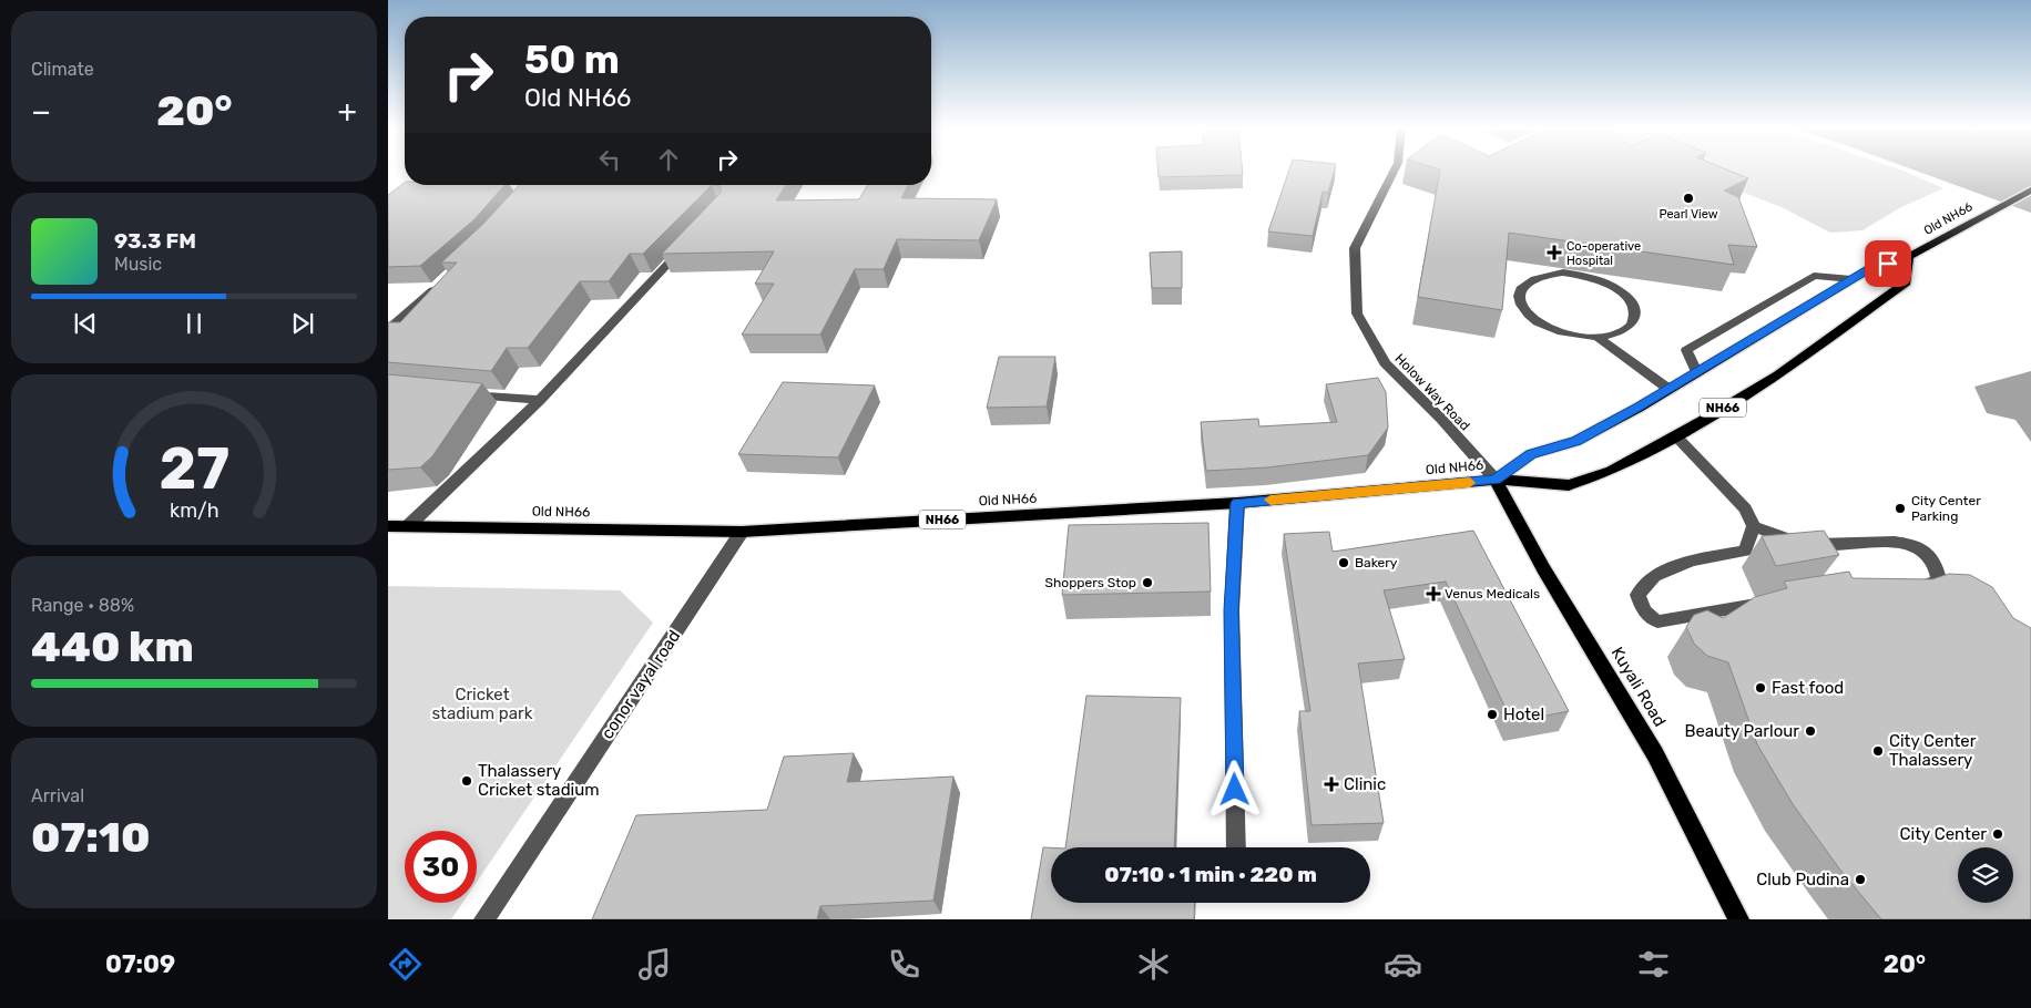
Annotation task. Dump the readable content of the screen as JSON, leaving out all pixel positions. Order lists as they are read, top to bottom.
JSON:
{
  "streets": {
    "main road": ["Old NH66", "NH66", "Kuyali Road"],
    "street": ["Holow Way Road", "conor vayal road"]
  },
  "crossings": [
    ["Old NH66", "Holow Way Road"],
    ["Old NH66", "conor vayal road"],
    ["Old NH66", "Kuyali Road"],
    ["Holow Way Road", "Kuyali Road"]
  ],
  "parks": ["Cricket stadium park"],
  "places": {
    "other": [
      "Pearl View",
      "City Center Parking",
      "Bakery",
      "Shoppers Stop",
      "Fast food",
      "Hotel",
      "Beauty Parlour",
      "City Center Thalassery",
      "Thalassery Cricket stadium",
      "City Center",
      "Club Pudina"
    ],
    "health": ["Co-operative Hospital", "Venus Medicals", "Clinic"]
  },
  "page": {
    "tile": [
      "Climate",
      ["Range · 88%", "440 km"],
      ["Arrival", "07:10"]
    ],
    "turn": ["50 m", "Old NH66"],
    "heat": ["−", "20°", "+"],
    "song": ["93.3 FM", "Music"],
    "limit": "30",
    "trip": "07:10 · 1 min · 220 m",
    "tabs": ["07:09", "20°"],
    "gauge": ["27", "km/h"]
  }
}
